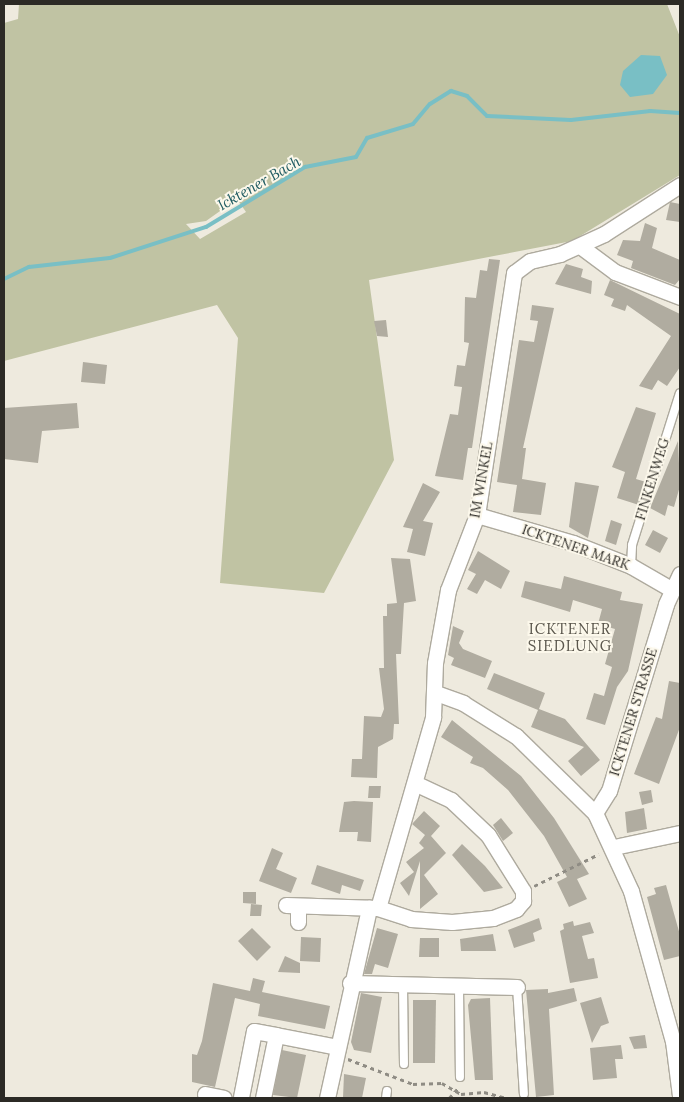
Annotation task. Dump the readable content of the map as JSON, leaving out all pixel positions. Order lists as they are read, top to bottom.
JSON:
{
  "streets": {
    "street": ["IM WINKEL", "ICKTENER MARK", "ICKTENER STRASSE"],
    "lane": ["FINKENWEG"]
  },
  "crossings": [
    ["FINKENWEG", "ICKTENER MARK"],
    ["IM WINKEL", "ICKTENER MARK"],
    ["ICKTENER MARK", "ICKTENER STRASSE"]
  ],
  "districts": ["ICKTENER SIEDLUNG"],
  "water": ["Icktener Bach"]
}
